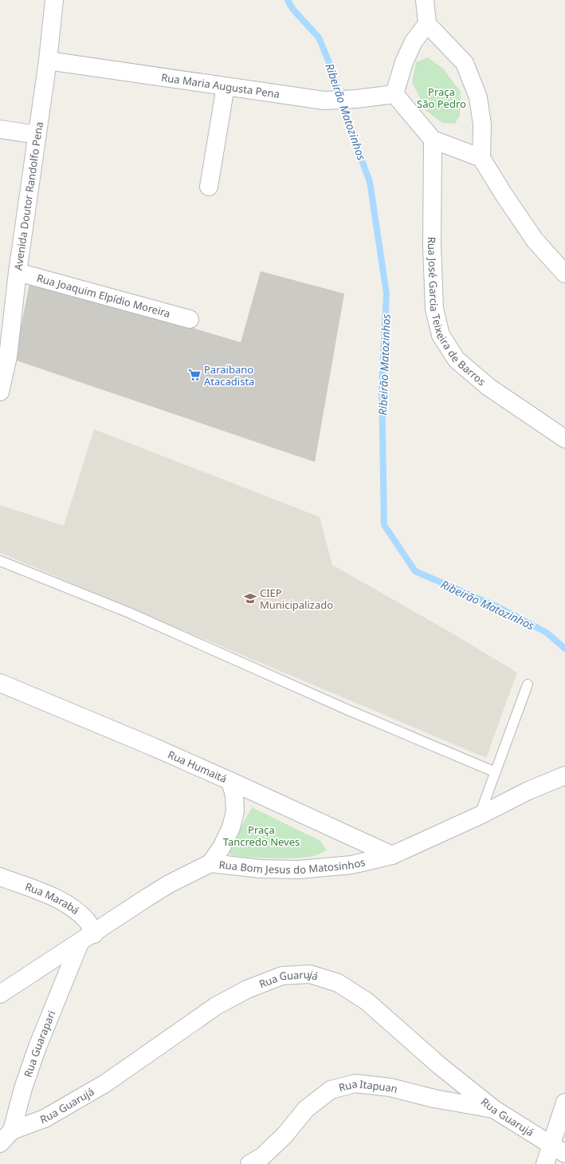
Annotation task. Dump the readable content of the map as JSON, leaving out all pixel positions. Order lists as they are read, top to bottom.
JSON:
{
  "streets": {
    "street": [
      "Rua Maria Augusta Pena",
      "Avenida Doutor Randolfo Pena",
      "Rua Joaquim Elpídio Moreira",
      "Rua José Garcia Teixeira de Barros",
      "Rua Humaitá",
      "Rua Bom Jesus do Matosinhos",
      "Rua Marabá",
      "Rua Guarujá",
      "Rua Guarapari",
      "Rua Itapuan"
    ]
  },
  "crossings": [
    ["Rua Maria Augusta Pena", "Avenida Doutor Randolfo Pena"],
    ["Avenida Doutor Randolfo Pena", "Rua Joaquim Elpídio Moreira"],
    ["Rua Humaitá", "Rua Bom Jesus do Matosinhos"],
    ["Rua Bom Jesus do Matosinhos", "Rua Marabá"],
    ["Rua Bom Jesus do Matosinhos", "Rua Guarapari"],
    ["Rua Marabá", "Rua Guarapari"],
    ["Rua Guarujá", "Rua Guarapari"],
    ["Rua Guarujá", "Rua Itapuan"]
  ],
  "water": ["Ribeirão Matozinhos"],
  "parks": ["Praça São Pedro", "Praça Tancredo Neves"],
  "places": {
    "supermarket": ["Paraibano Atacadista"],
    "school or university": ["CIEP Municipalizado"]
  }
}
